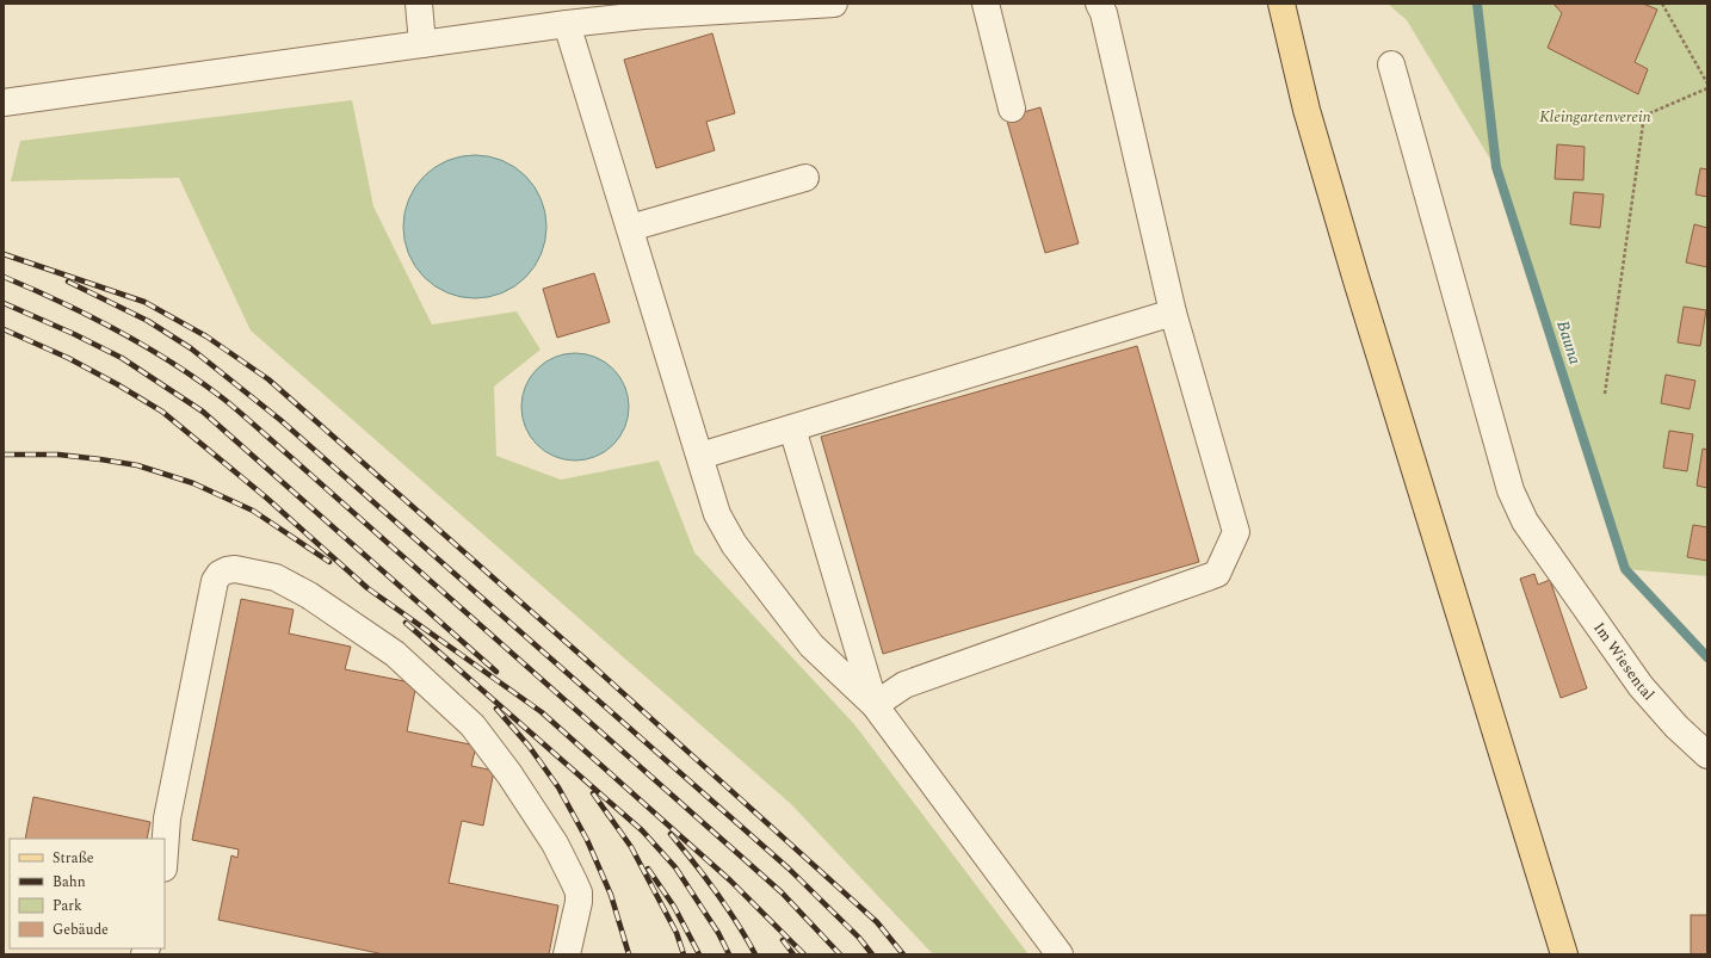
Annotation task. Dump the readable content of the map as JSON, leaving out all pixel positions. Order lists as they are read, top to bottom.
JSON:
{
  "streets": {
    "street": ["Im Wiesental"]
  },
  "water": ["Bauna"],
  "parks": ["Kleingartenverein"],
  "legend": [
    "Straße",
    "Bahn",
    "Park",
    "Gebäude"
  ]
}
